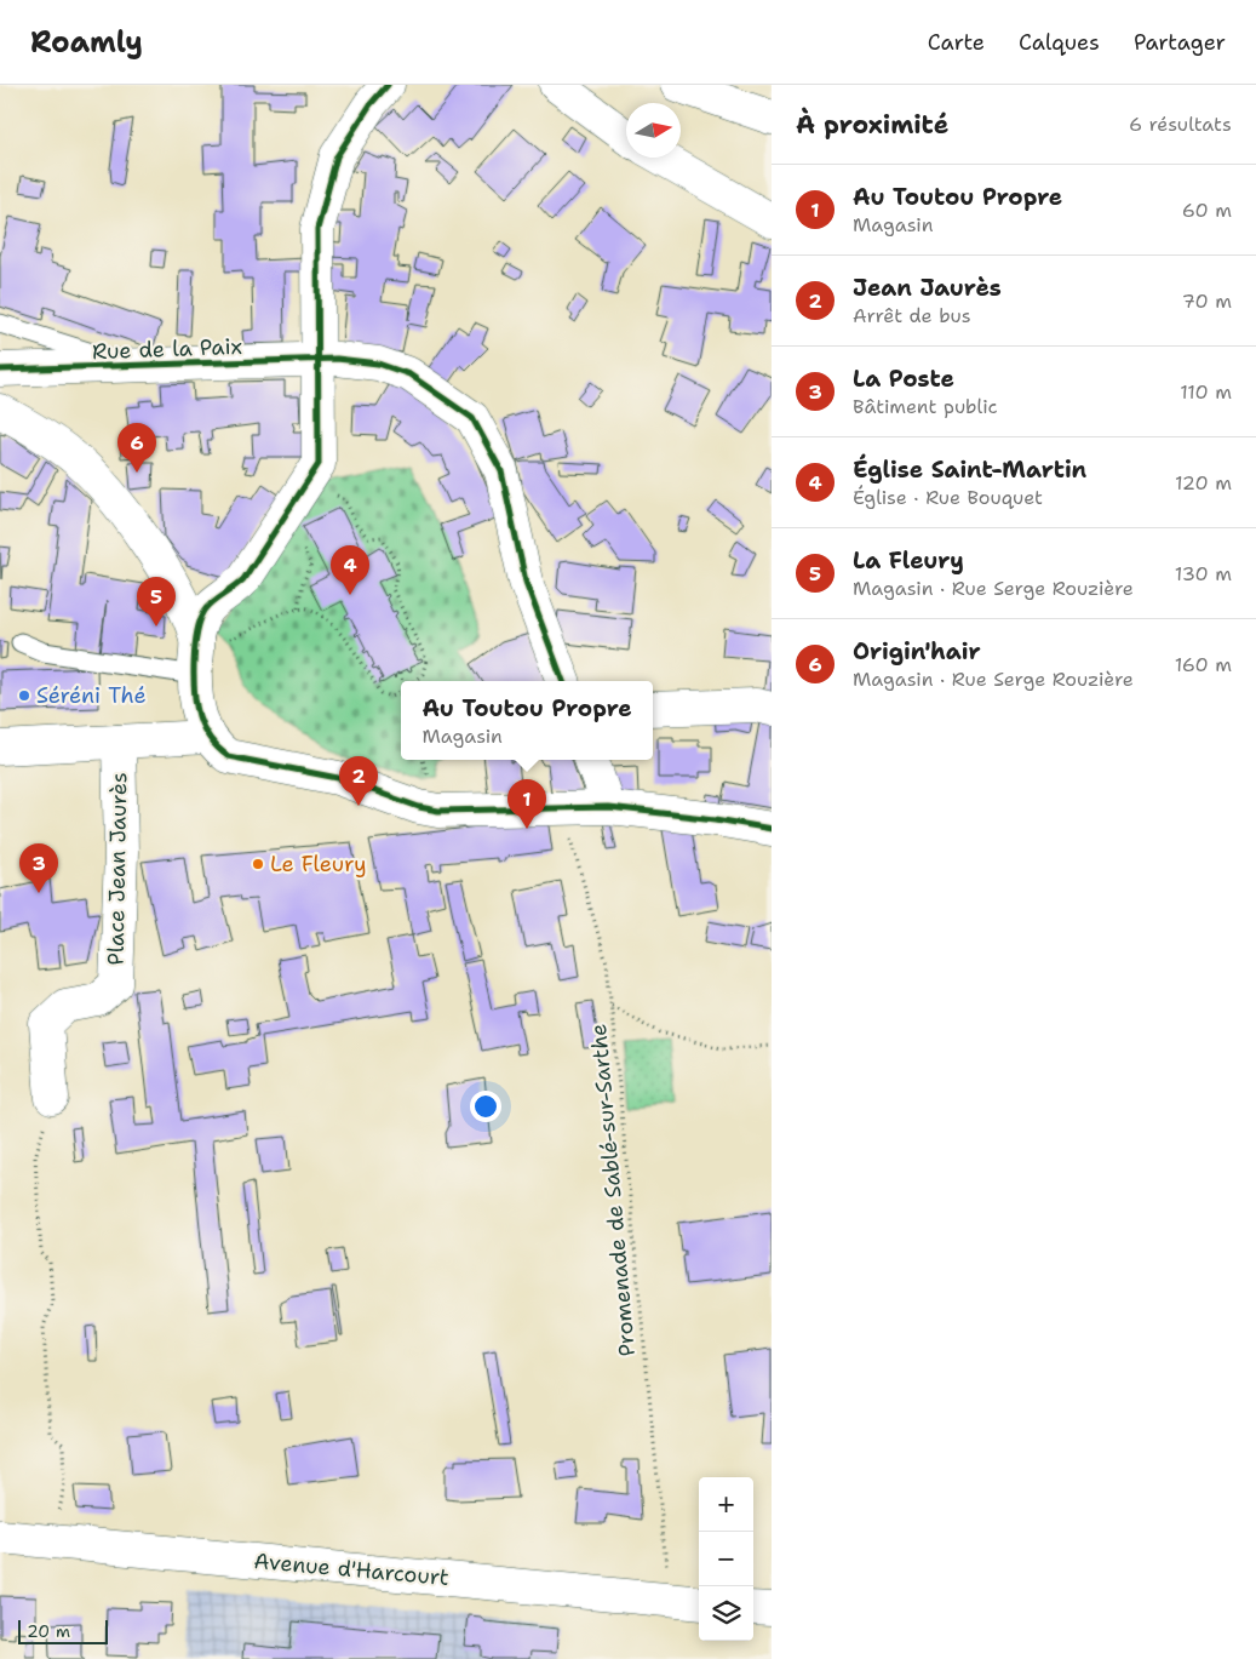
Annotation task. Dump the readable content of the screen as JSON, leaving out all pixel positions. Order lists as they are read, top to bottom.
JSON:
{
  "streets": {
    "street": ["Rue de la Paix", "Place Jean Jaurès", "Avenue d'Harcourt"],
    "path": ["Promenade de Sablé-sur-Sarthe"]
  },
  "places": ["Séréni Thé", "Le Fleury"],
  "scale_bar": "20 m",
  "north": "right",
  "page": {
    "header": "Roamly",
    "nav": ["Carte", "Calques", "Partager"],
    "heading": ["À proximité", "6 résultats"],
    "list": [
      {
        "mark": "1",
        "name": "Au Toutou Propre",
        "note": "Magasin",
        "value": "60 m"
      },
      {
        "mark": "2",
        "name": "Jean Jaurès",
        "note": "Arrêt de bus",
        "value": "70 m"
      },
      {
        "mark": "3",
        "name": "La Poste",
        "note": "Bâtiment public",
        "value": "110 m"
      },
      {
        "mark": "4",
        "name": "Église Saint-Martin",
        "note": "Église · Rue Bouquet",
        "value": "120 m"
      },
      {
        "mark": "5",
        "name": "La Fleury",
        "note": "Magasin · Rue Serge Rouzière",
        "value": "130 m"
      },
      {
        "mark": "6",
        "name": "Origin'hair",
        "note": "Magasin · Rue Serge Rouzière",
        "value": "160 m"
      }
    ],
    "pins": [
      "6",
      "4",
      "5",
      "2",
      "1",
      "3"
    ],
    "popup": ["Au Toutou Propre", "Magasin"],
    "map_buttons": ["+", "−"],
    "scale": "20 m"
  }
}
